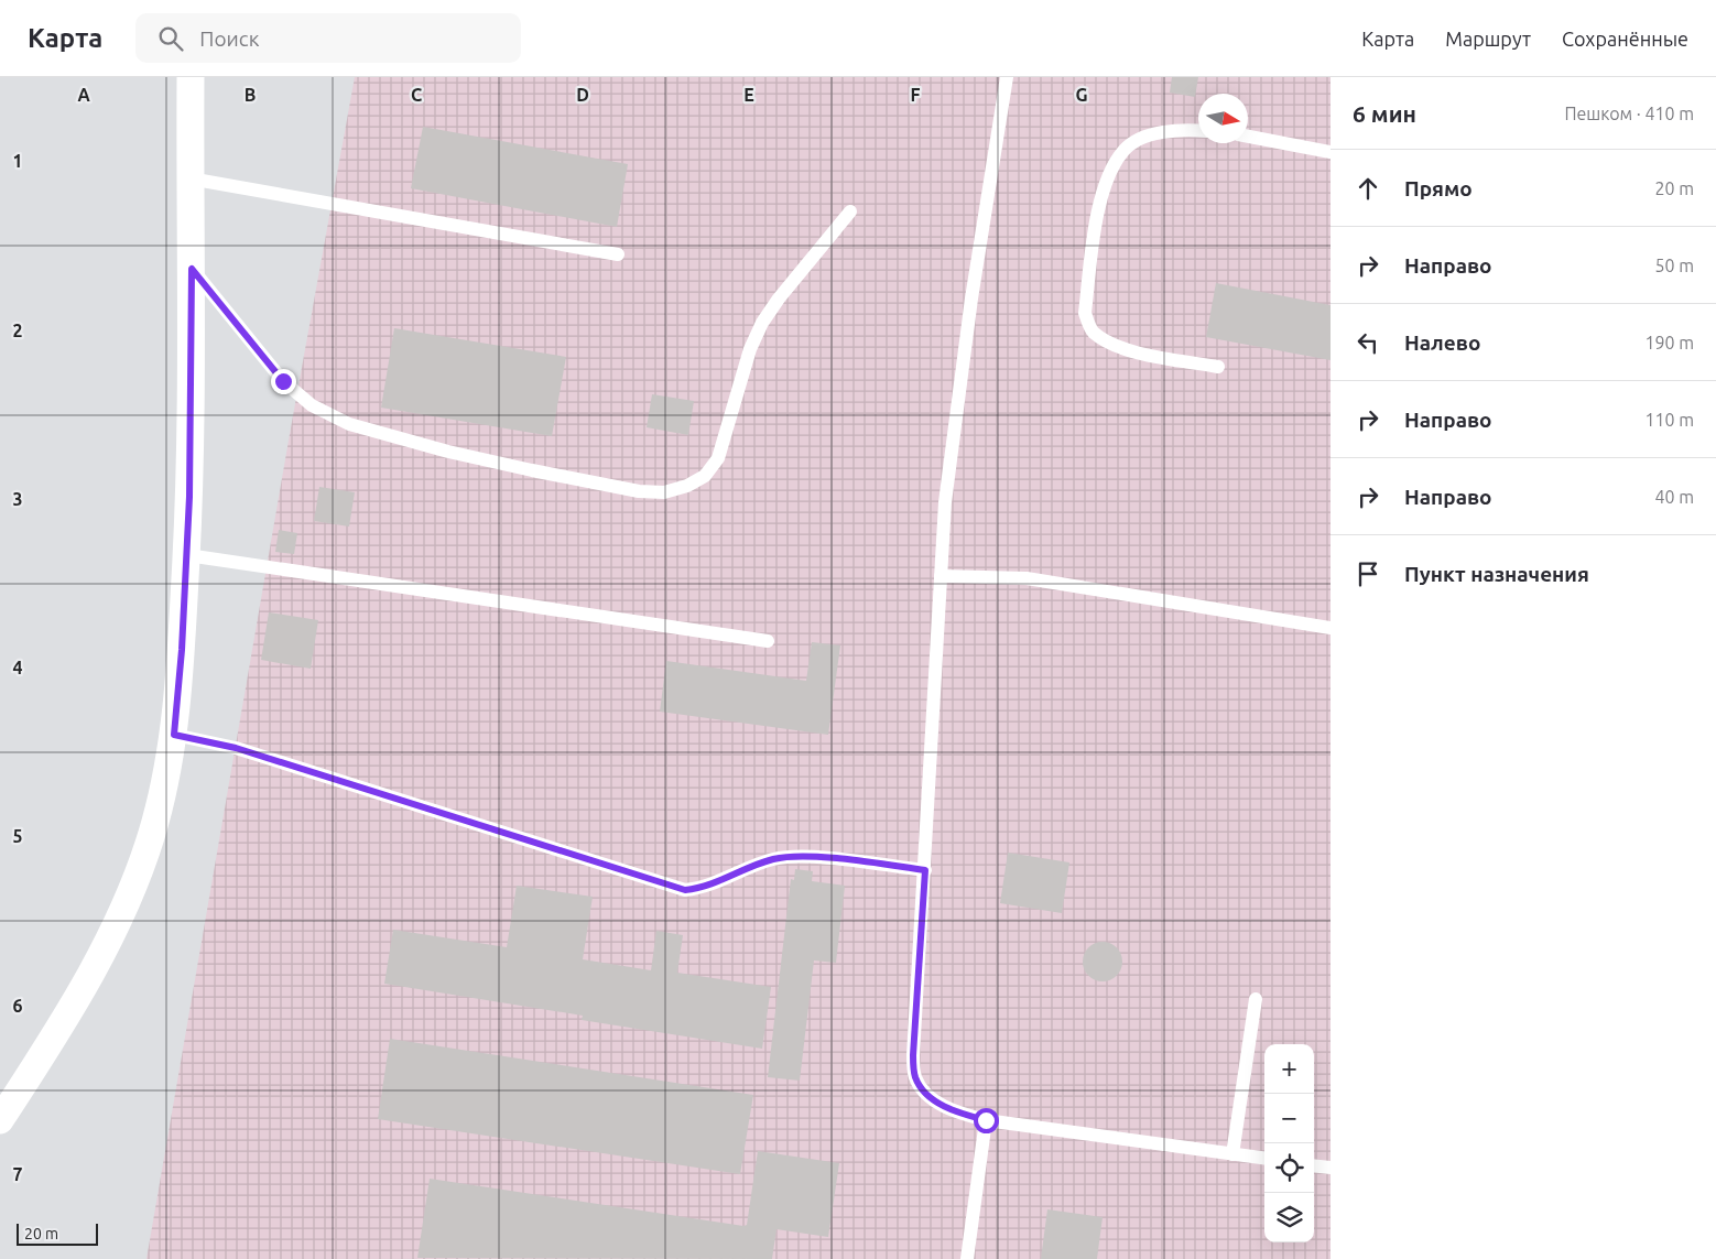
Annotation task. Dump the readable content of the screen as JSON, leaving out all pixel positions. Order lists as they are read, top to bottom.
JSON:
{
  "scale_bar": "20 m",
  "north": "right",
  "page": {
    "header": "Карта",
    "search": "Поиск",
    "nav": ["Карта", "Маршрут", "Сохранённые"],
    "heading": ["6 мин", "Пешком · 410 m"],
    "list": [
      ["Прямо", "20 m"],
      ["Направо", "50 m"],
      ["Налево", "190 m"],
      ["Направо", "110 m"],
      ["Направо", "40 m"],
      "Пункт назначения"
    ],
    "map_buttons": ["+", "−"],
    "scale": "20 m"
  },
  "grid": {
    "columns": [
      "A",
      "B",
      "C",
      "D",
      "E",
      "F",
      "G"
    ],
    "rows": [
      "1",
      "2",
      "3",
      "4",
      "5",
      "6",
      "7"
    ]
  }
}
